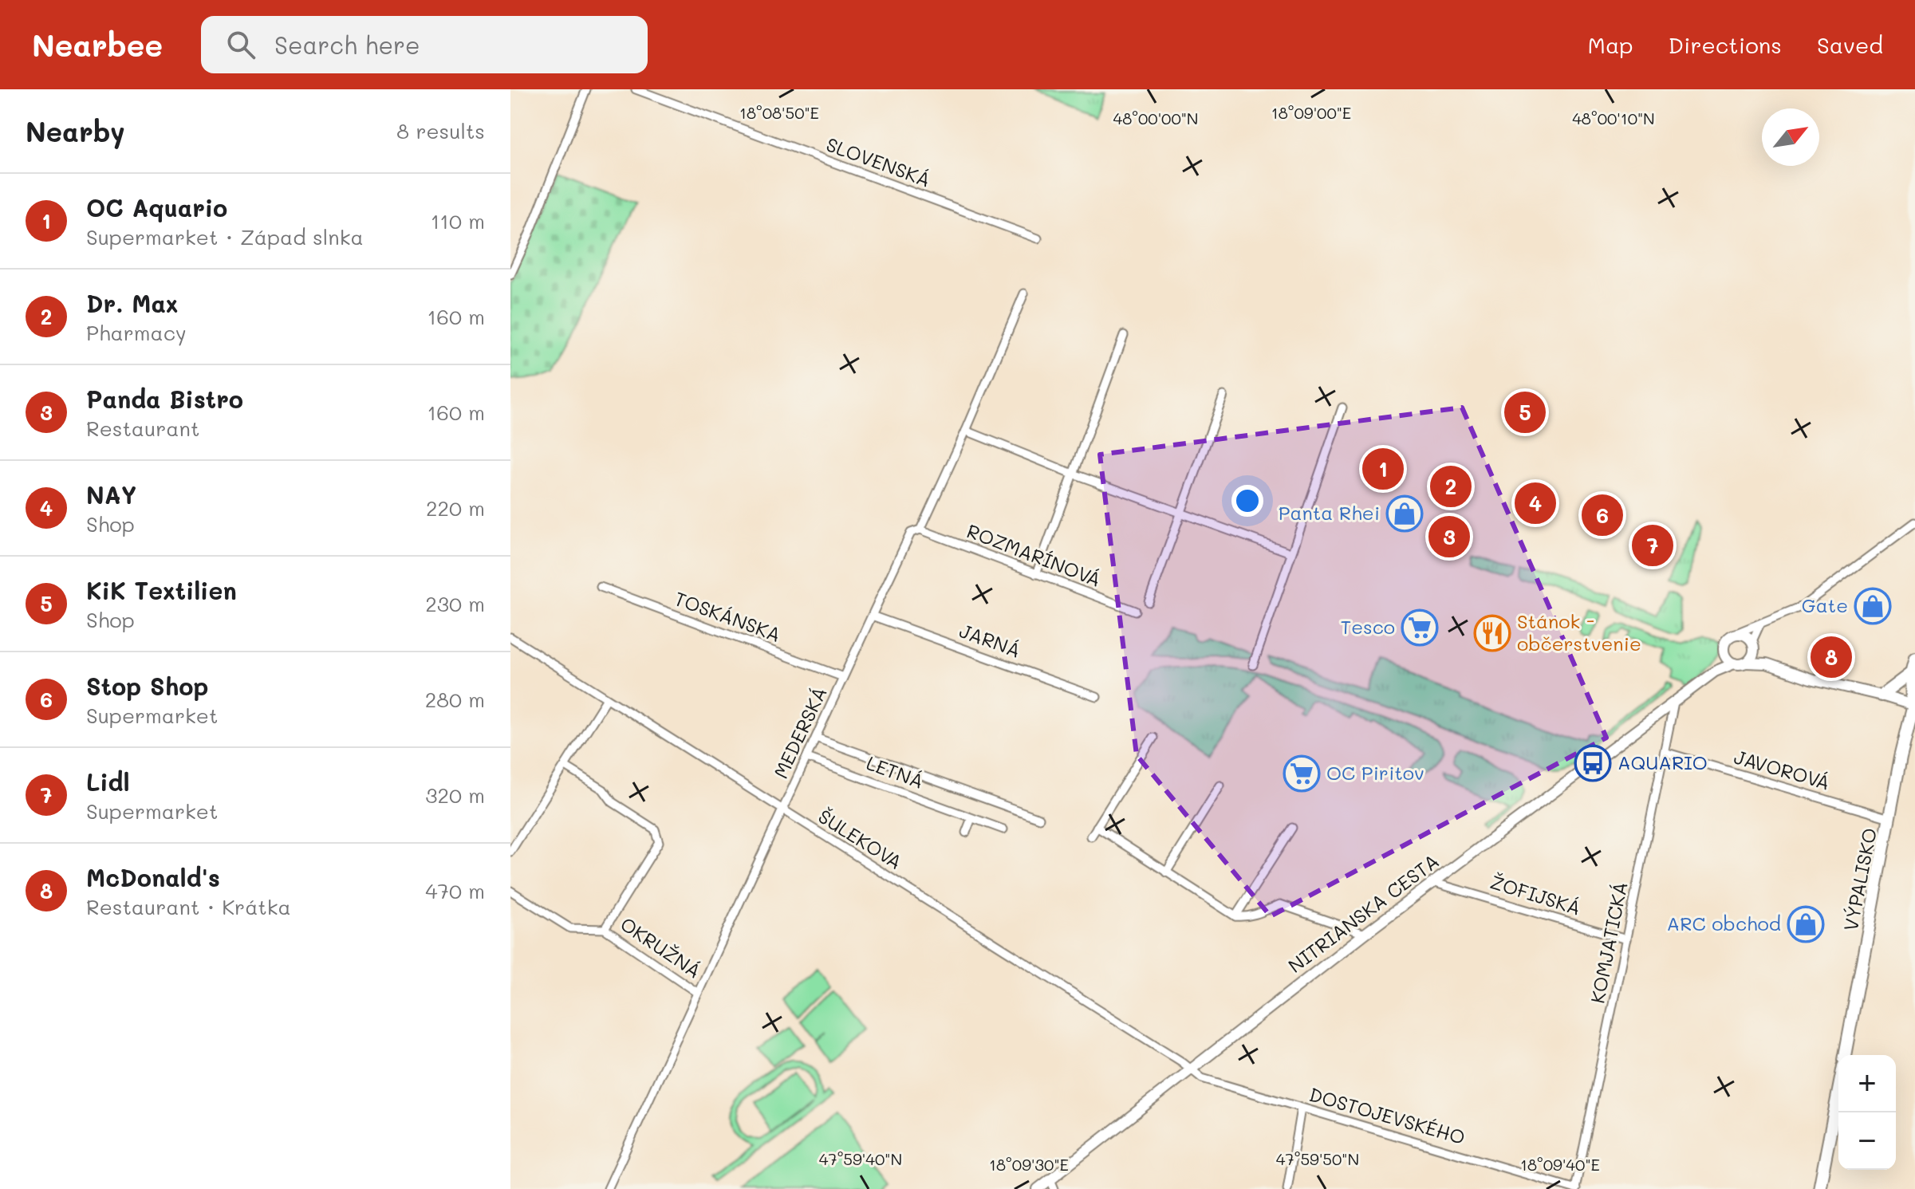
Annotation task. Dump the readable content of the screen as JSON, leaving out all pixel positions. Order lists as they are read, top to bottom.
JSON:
{
  "streets": {
    "main road": ["VÝPALISKO", "NITRIANSKA CESTA"],
    "street": [
      "SLOVENSKÁ",
      "ROZMARÍNOVÁ",
      "TOSKÁNSKA",
      "JARNÁ",
      "MEDERSKÁ",
      "JAVOROVÁ",
      "LETNÁ",
      "ŠULEKOVA",
      "ŽOFIJSKÁ",
      "KOMJATICKÁ",
      "OKRUŽNÁ",
      "DOSTOJEVSKÉHO"
    ]
  },
  "crossings": [
    ["ROZMARÍNOVÁ", "MEDERSKÁ"],
    ["TOSKÁNSKA", "MEDERSKÁ"],
    ["JARNÁ", "MEDERSKÁ"],
    ["MEDERSKÁ", "LETNÁ"],
    ["MEDERSKÁ", "ŠULEKOVA"],
    ["MEDERSKÁ", "OKRUŽNÁ"],
    ["JAVOROVÁ", "VÝPALISKO"],
    ["JAVOROVÁ", "KOMJATICKÁ"],
    ["ŠULEKOVA", "NITRIANSKA CESTA"],
    ["ŠULEKOVA", "DOSTOJEVSKÉHO"],
    ["ŽOFIJSKÁ", "NITRIANSKA CESTA"],
    ["ŽOFIJSKÁ", "KOMJATICKÁ"],
    ["NITRIANSKA CESTA", "KOMJATICKÁ"],
    ["NITRIANSKA CESTA", "DOSTOJEVSKÉHO"],
    ["KOMJATICKÁ", "DOSTOJEVSKÉHO"]
  ],
  "places": {
    "shop": ["Panta Rhei", "Gate", "ARC obchod"],
    "supermarket": ["Tesco", "OC Piritov"],
    "restaurant": ["Stánok - občerstvenie"],
    "bus stop": ["AQUARIO"]
  },
  "north": "top right",
  "page": {
    "header": "Nearbee",
    "search": "Search here",
    "nav": ["Map", "Directions", "Saved"],
    "heading": ["Nearby", "8 results"],
    "list": [
      {
        "mark": "1",
        "name": "OC Aquario",
        "note": "Supermarket · Západ slnka",
        "value": "110 m"
      },
      {
        "mark": "2",
        "name": "Dr. Max",
        "note": "Pharmacy",
        "value": "160 m"
      },
      {
        "mark": "3",
        "name": "Panda Bistro",
        "note": "Restaurant",
        "value": "160 m"
      },
      {
        "mark": "4",
        "name": "NAY",
        "note": "Shop",
        "value": "220 m"
      },
      {
        "mark": "5",
        "name": "KiK Textilien",
        "note": "Shop",
        "value": "230 m"
      },
      {
        "mark": "6",
        "name": "Stop Shop",
        "note": "Supermarket",
        "value": "280 m"
      },
      {
        "mark": "7",
        "name": "Lidl",
        "note": "Supermarket",
        "value": "320 m"
      },
      {
        "mark": "8",
        "name": "McDonald's",
        "note": "Restaurant · Krátka",
        "value": "470 m"
      }
    ],
    "pins": [
      "5",
      "1",
      "2",
      "4",
      "6",
      "3",
      "7",
      "8"
    ],
    "map_buttons": ["+", "−"]
  },
  "coordinates": [
    "18°08'50\"E",
    "18°09'00\"E",
    "48°00'00\"N",
    "48°00'10\"N",
    "47°59'40\"N",
    "47°59'50\"N",
    "18°09'30\"E",
    "18°09'40\"E"
  ]
}
